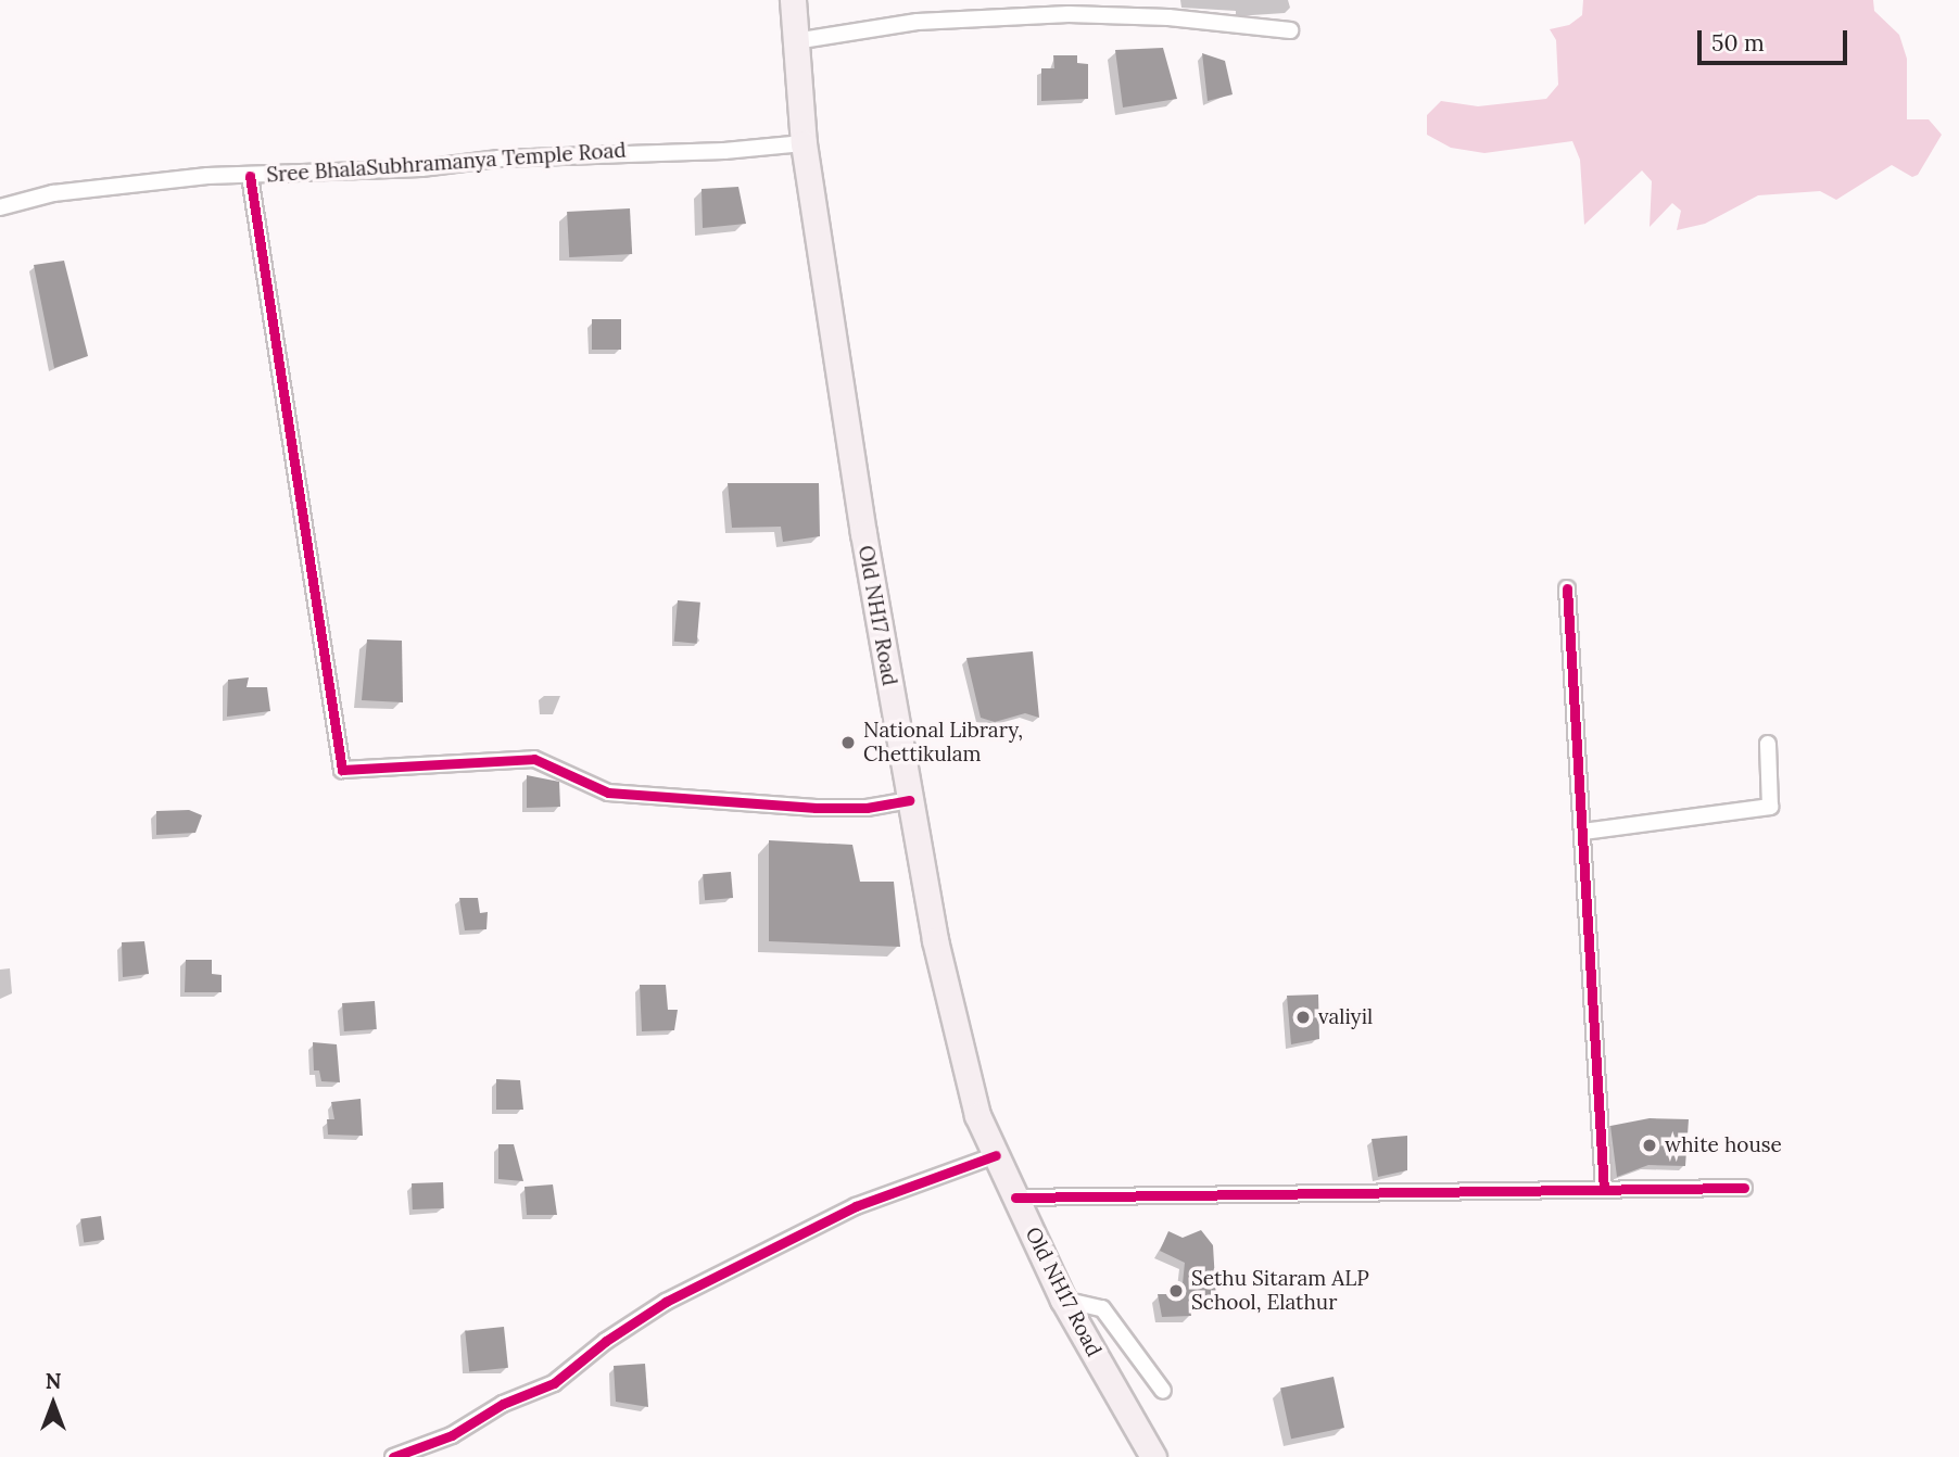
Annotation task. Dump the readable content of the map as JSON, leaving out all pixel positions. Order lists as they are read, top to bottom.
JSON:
{
  "streets": {
    "main road": ["Old NH17 Road"],
    "street": ["Sree BhalaSubhramanya Temple Road"]
  },
  "crossings": [
    ["Sree BhalaSubhramanya Temple Road", "Old NH17 Road"]
  ],
  "places": [
    "National Library, Chettikulam",
    "valiyil",
    "white house",
    "Sethu Sitaram ALP School, Elathur"
  ],
  "scale_bar": "50 m",
  "north": "top"
}
